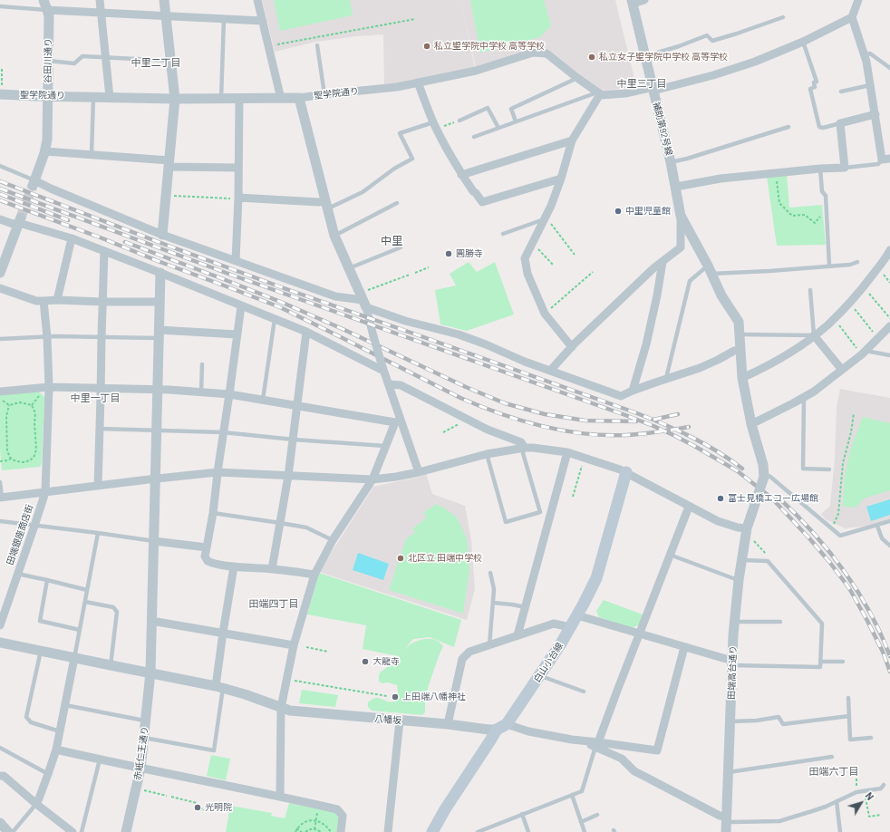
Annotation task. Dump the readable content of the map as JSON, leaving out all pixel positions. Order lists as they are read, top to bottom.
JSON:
{
  "streets": {
    "main road": ["白山小台線"],
    "street": [
      "谷田川通り",
      "聖学院通り",
      "補助第92号線",
      "田端銀座商店街",
      "田端高台通り",
      "八幡坂",
      "赤紙仁王通り"
    ]
  },
  "crossings": [
    ["谷田川通り", "聖学院通り"],
    ["補助第92号線", "田端高台通り"],
    ["白山小台線", "八幡坂"],
    ["八幡坂", "赤紙仁王通り"]
  ],
  "districts": [
    "中里二丁目",
    "中里三丁目",
    "中里",
    "中里一丁目",
    "田端四丁目",
    "田端六丁目"
  ],
  "places": [
    "私立聖学院中学校 高等学校",
    "私立女子聖学院中学校 高等学校",
    "中里児童館",
    "圓勝寺",
    "富士見橋エコー広場館",
    "北区立 田端中学校",
    "大龍寺",
    "上田端八幡神社",
    "光明院"
  ],
  "north": "top right"
}
